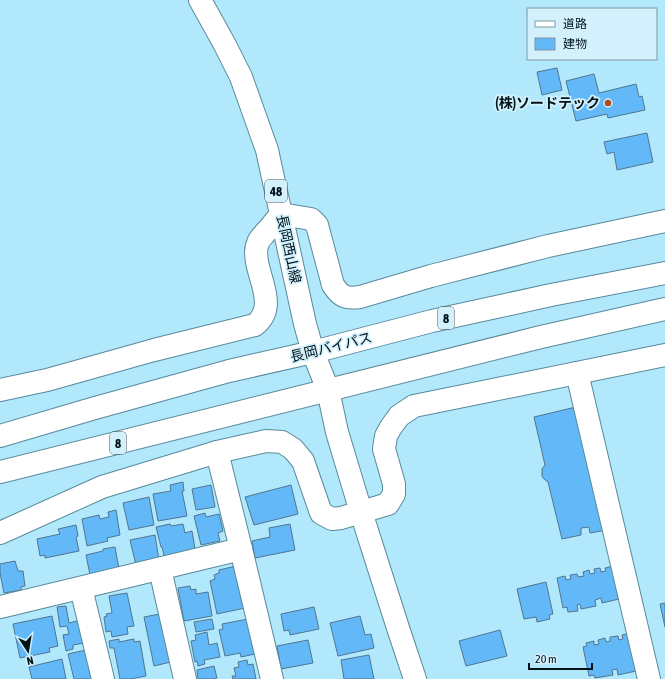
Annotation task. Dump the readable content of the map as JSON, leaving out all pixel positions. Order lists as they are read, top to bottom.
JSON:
{
  "streets": {
    "main road": [
      "48",
      "長岡西山線",
      "8",
      "長岡バイパス"
    ]
  },
  "crossings": [
    ["長岡西山線", "8"],
    ["長岡西山線", "長岡バイパス"]
  ],
  "places": ["(株)ソードテック"],
  "legend": ["道路", "建物"],
  "scale_bar": "20 m",
  "north": "bottom"
}
